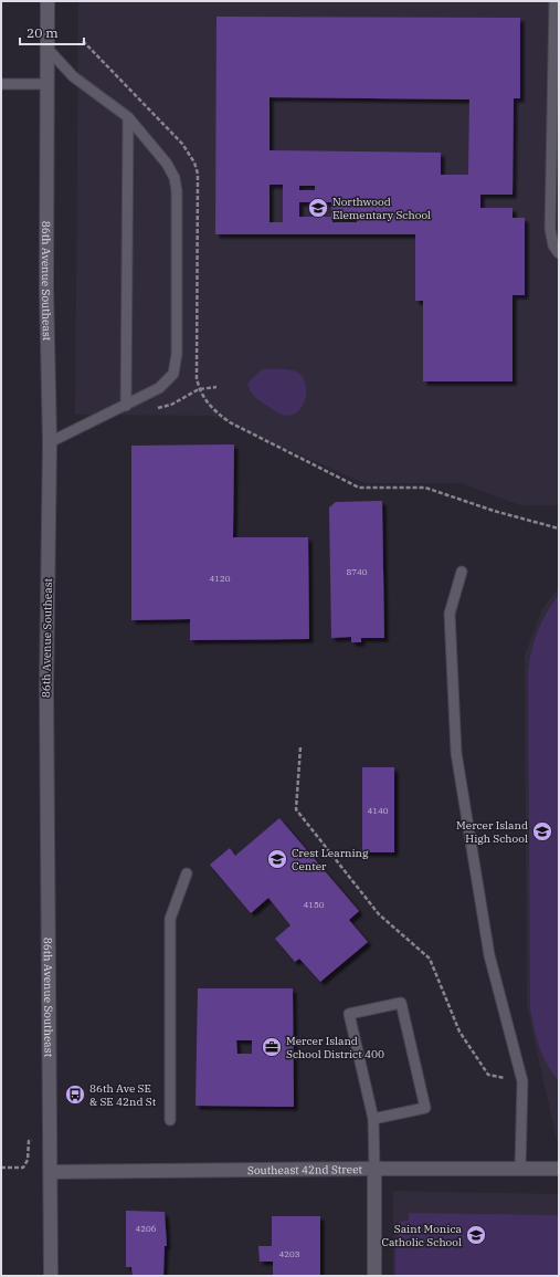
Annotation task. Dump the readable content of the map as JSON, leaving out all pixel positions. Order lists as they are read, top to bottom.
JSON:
{
  "streets": {
    "street": ["86th Avenue Southeast", "Southeast 42nd Street"]
  },
  "crossings": [
    ["86th Avenue Southeast", "Southeast 42nd Street"]
  ],
  "places": {
    "school or university": [
      "Northwood Elementary School",
      "Mercer Island High School",
      "Crest Learning Center",
      "Saint Monica Catholic School"
    ],
    "office": ["Mercer Island School District 400"],
    "bus stop": ["86th Ave SE & SE 42nd St"]
  },
  "house_numbers": [
    "8740",
    "4120",
    "4140",
    "4150",
    "4206",
    "4203"
  ],
  "scale_bar": "20 m"
}
